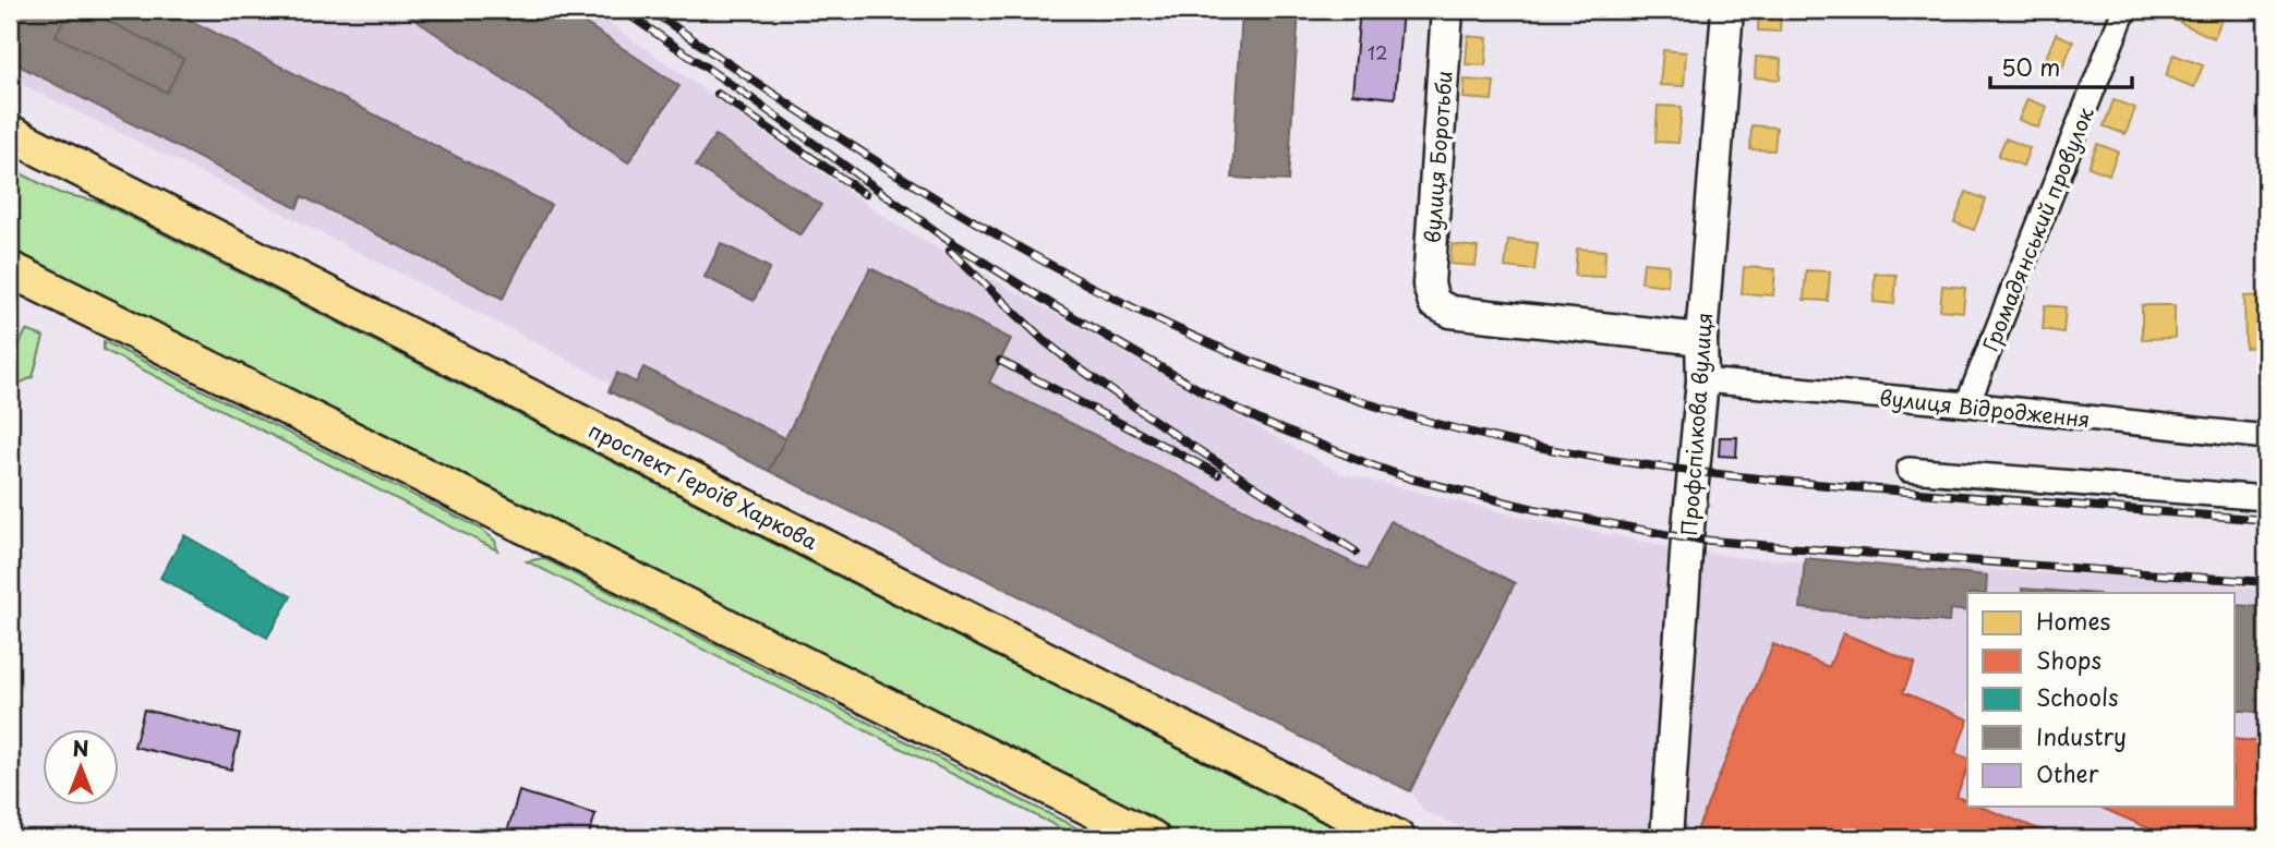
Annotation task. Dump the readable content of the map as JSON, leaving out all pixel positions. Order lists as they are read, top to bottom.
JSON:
{
  "streets": {
    "main road": ["проспект Героїв Харкова"],
    "street": [
      "вулиця Боротьби",
      "Громадянський провулок",
      "вулиця Відродження",
      "Профспілкова вулиця"
    ]
  },
  "crossings": [
    ["вулиця Боротьби", "Профспілкова вулиця"],
    ["Громадянський провулок", "вулиця Відродження"],
    ["вулиця Відродження", "Профспілкова вулиця"]
  ],
  "house_numbers": ["12"],
  "legend": [
    "Homes",
    "Shops",
    "Schools",
    "Industry",
    "Other"
  ],
  "scale_bar": "50 m",
  "north": "top"
}
